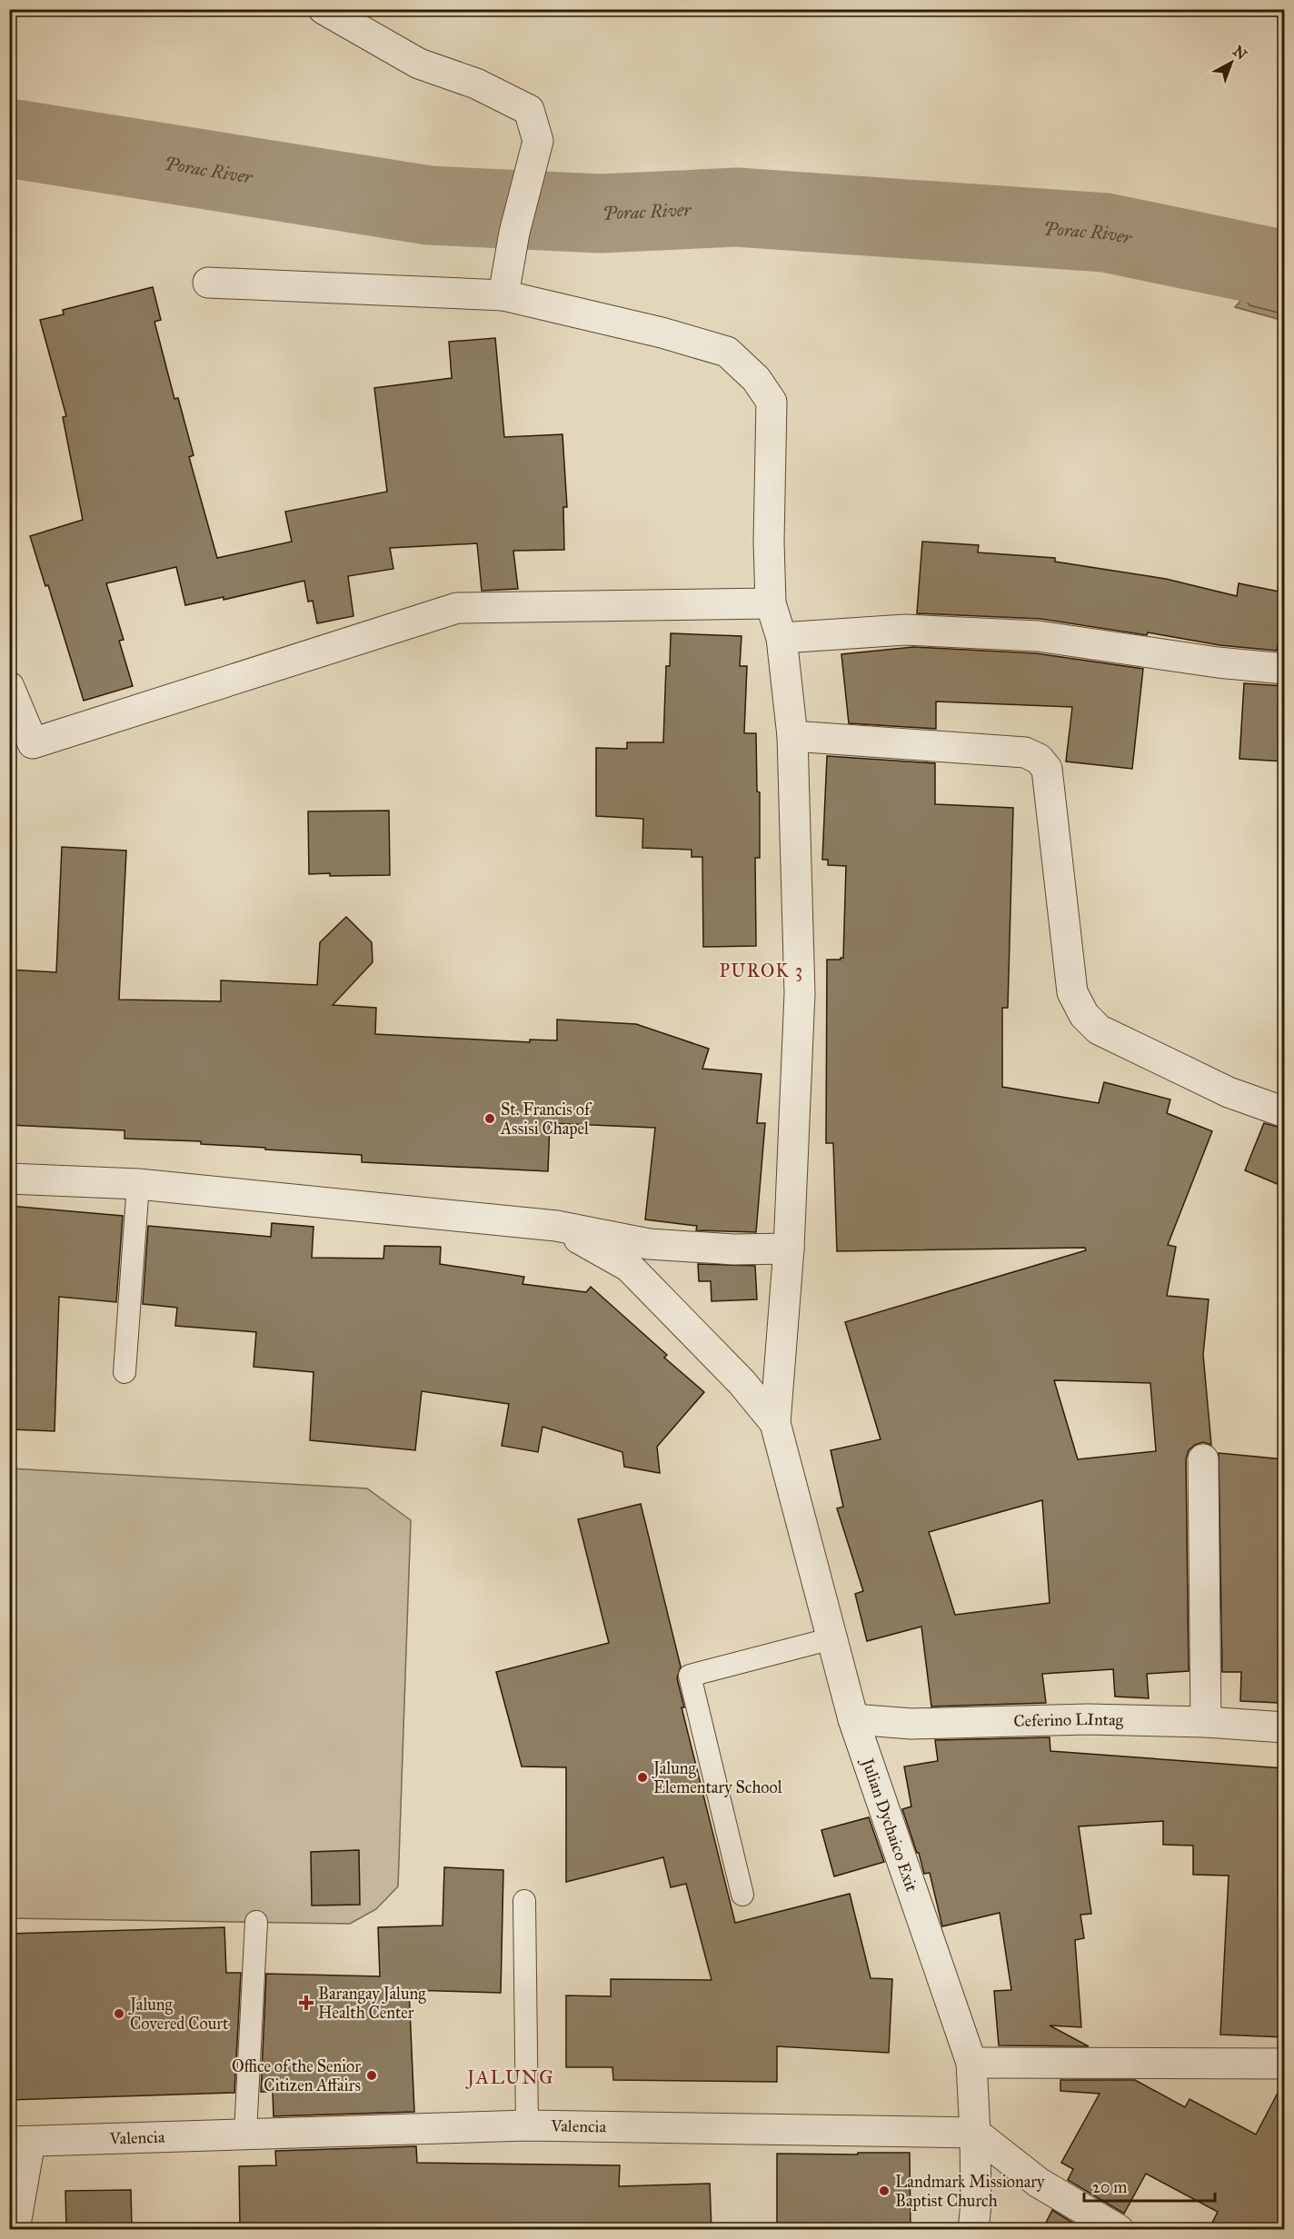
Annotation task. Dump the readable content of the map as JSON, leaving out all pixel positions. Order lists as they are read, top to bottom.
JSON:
{
  "streets": {
    "street": ["Ceferino LIntag", "Julian Dychaico Exit", "Valencia"]
  },
  "crossings": [
    ["Ceferino LIntag", "Julian Dychaico Exit"],
    ["Julian Dychaico Exit", "Valencia"]
  ],
  "districts": ["PUROK 3", "JALUNG"],
  "water": ["Porac River"],
  "places": {
    "other": [
      "St. Francis of Assisi Chapel",
      "Jalung Elementary School",
      "Jalung Covered Court",
      "Office of the Senior Citizen Affairs",
      "Landmark Missionary Baptist Church"
    ],
    "health": ["Barangay Jalung Health Center"]
  },
  "scale_bar": "20 m",
  "north": "top right"
}
